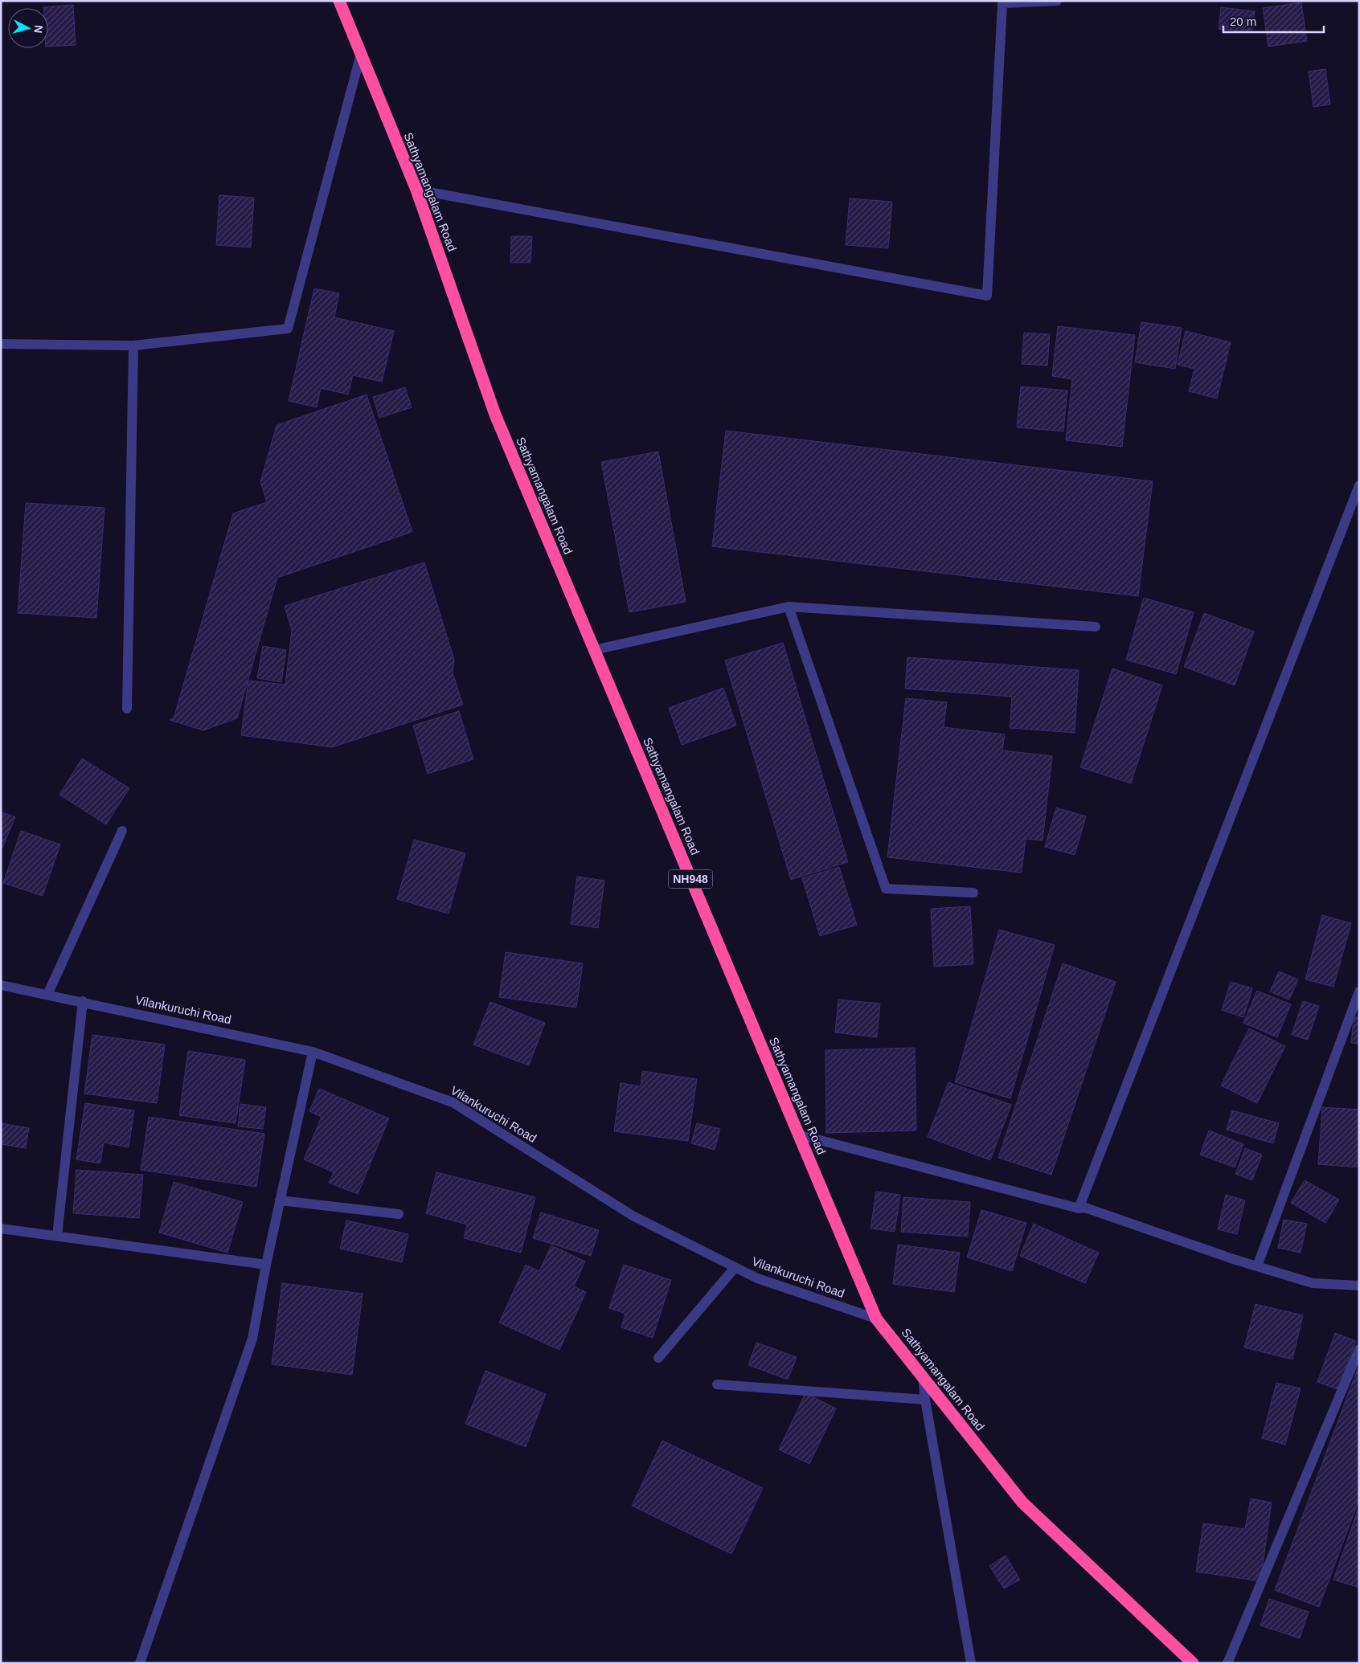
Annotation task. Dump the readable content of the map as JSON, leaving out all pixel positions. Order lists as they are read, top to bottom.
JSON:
{
  "streets": {
    "highway": ["Sathyamangalam Road", "NH948"],
    "street": ["Vilankuruchi Road"]
  },
  "crossings": [
    ["Sathyamangalam Road", "Vilankuruchi Road"]
  ],
  "scale_bar": "20 m",
  "north": "right"
}
